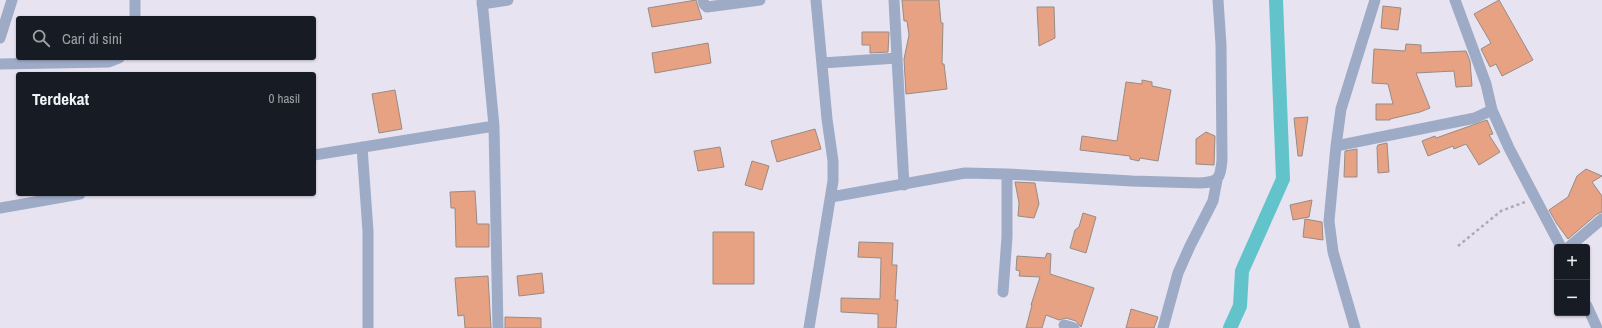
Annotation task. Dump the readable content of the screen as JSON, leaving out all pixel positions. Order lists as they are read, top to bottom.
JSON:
{
  "page": {
    "search": "Cari di sini",
    "heading": ["Terdekat", "0 hasil"],
    "map_buttons": ["+", "−"]
  }
}
